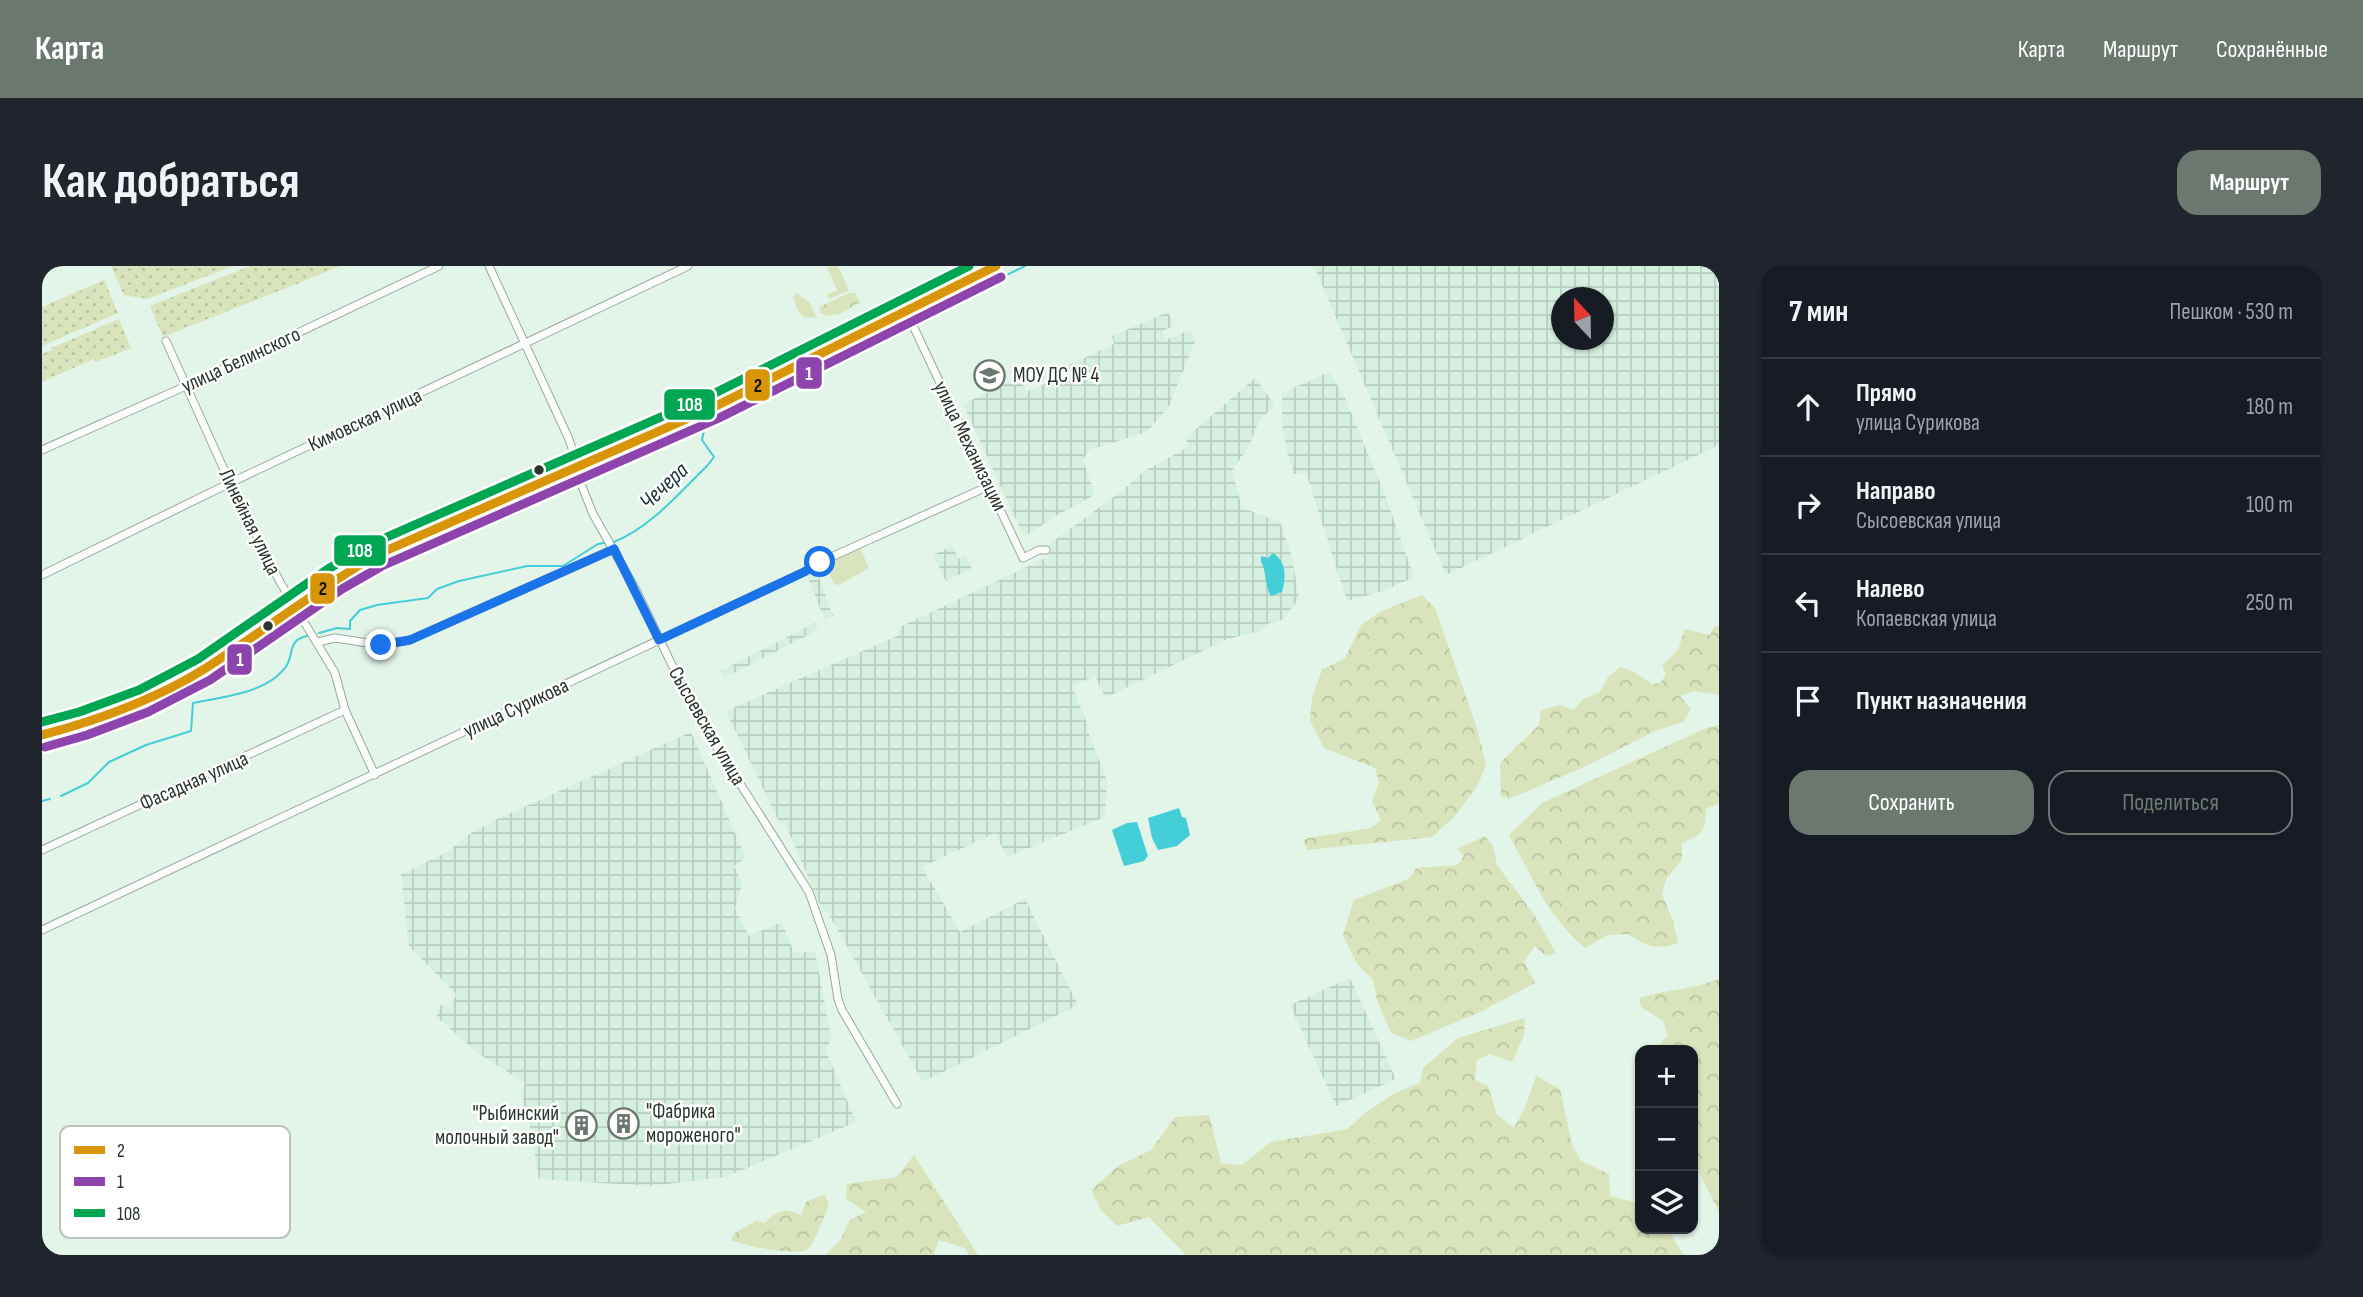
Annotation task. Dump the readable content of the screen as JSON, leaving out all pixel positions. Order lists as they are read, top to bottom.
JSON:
{
  "streets": {
    "street": [
      "улица Белинского",
      "Кимовская улица",
      "улица Механизации",
      "Линейная улица",
      "улица Сурикова",
      "Сысоевская улица",
      "Фасадная улица"
    ]
  },
  "crossings": [
    ["улица Белинского", "Линейная улица"],
    ["Кимовская улица", "Линейная улица"],
    ["Кимовская улица", "Сысоевская улица"],
    ["улица Механизации", "улица Сурикова"],
    ["Линейная улица", "улица Сурикова"],
    ["Линейная улица", "Фасадная улица"],
    ["улица Сурикова", "Сысоевская улица"]
  ],
  "water": ["Чечера"],
  "places": {
    "school or university": ["МОУ ДС № 4"],
    "building": ["\"Фабрика мороженого\"", "\"Рыбинский молочный завод\""]
  },
  "lines": ["transit line 2", "transit line 108", "transit line 1"],
  "legend": ["2", "1", "108"],
  "north": "top",
  "page": {
    "header": "Карта",
    "nav": ["Карта", "Маршрут", "Сохранённые"],
    "buttons": [
      "Маршрут",
      ["Сохранить", "Поделиться"]
    ],
    "title": "Как добраться",
    "heading": ["7 мин", "Пешком · 530 m"],
    "list": [
      ["Прямо", "улица Сурикова", "180 m"],
      ["Направо", "Сысоевская улица", "100 m"],
      ["Налево", "Копаевская улица", "250 m"],
      "Пункт назначения"
    ],
    "map_buttons": ["+", "−"]
  }
}
